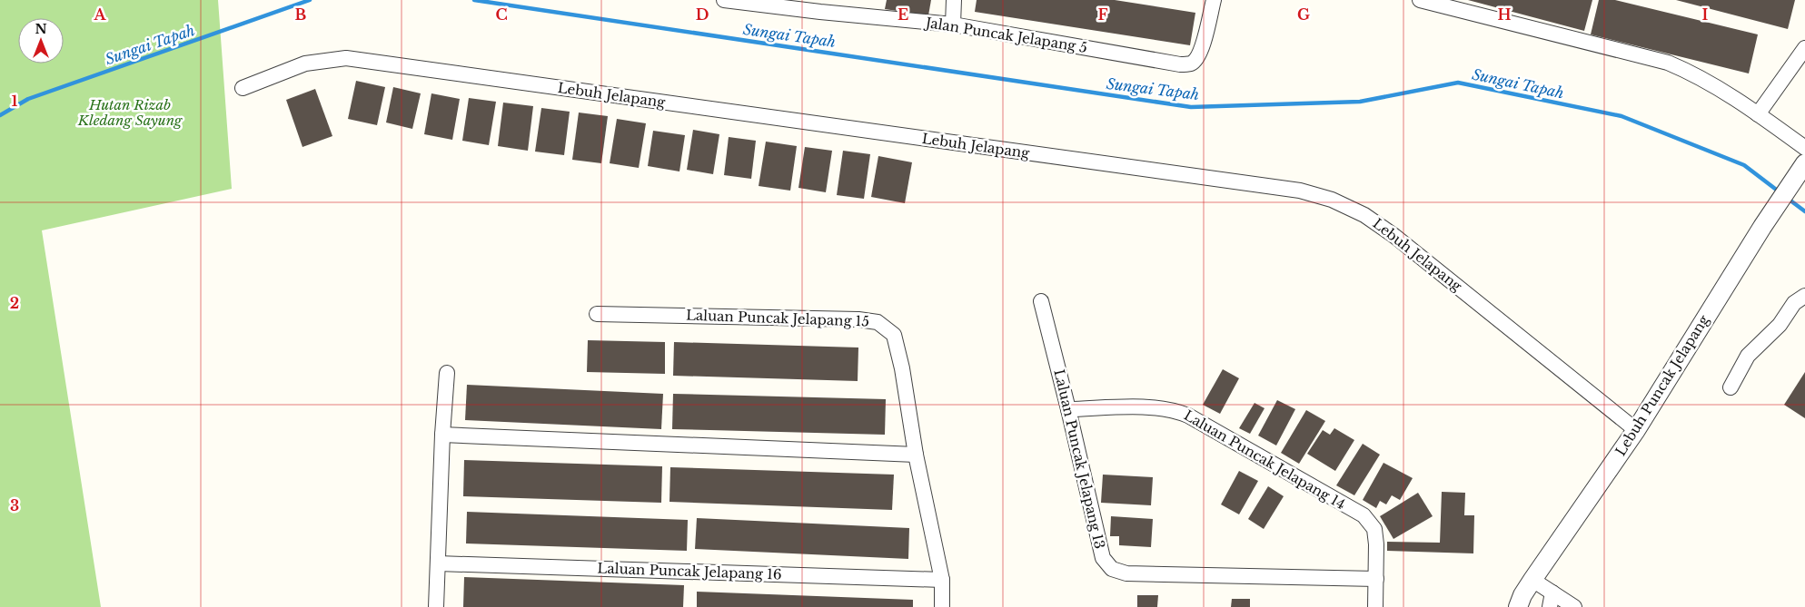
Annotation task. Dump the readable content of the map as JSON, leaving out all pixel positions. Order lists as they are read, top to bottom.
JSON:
{
  "streets": {
    "street": [
      "Jalan Puncak Jelapang 5",
      "Lebuh Jelapang",
      "Laluan Puncak Jelapang 15",
      "Lebuh Puncak Jelapang",
      "Laluan Puncak Jelapang 13",
      "Laluan Puncak Jelapang 14",
      "Laluan Puncak Jelapang 16"
    ]
  },
  "crossings": [
    ["Lebuh Jelapang", "Lebuh Puncak Jelapang"],
    ["Laluan Puncak Jelapang 15", "Laluan Puncak Jelapang 16"],
    ["Laluan Puncak Jelapang 13", "Laluan Puncak Jelapang 14"]
  ],
  "water": ["Sungai Tapah"],
  "parks": ["Hutan Rizab Kledang Sayung"],
  "north": "top",
  "grid": {
    "columns": [
      "A",
      "B",
      "C",
      "D",
      "E",
      "F",
      "G",
      "H",
      "I"
    ],
    "rows": ["1", "2", "3"]
  }
}
